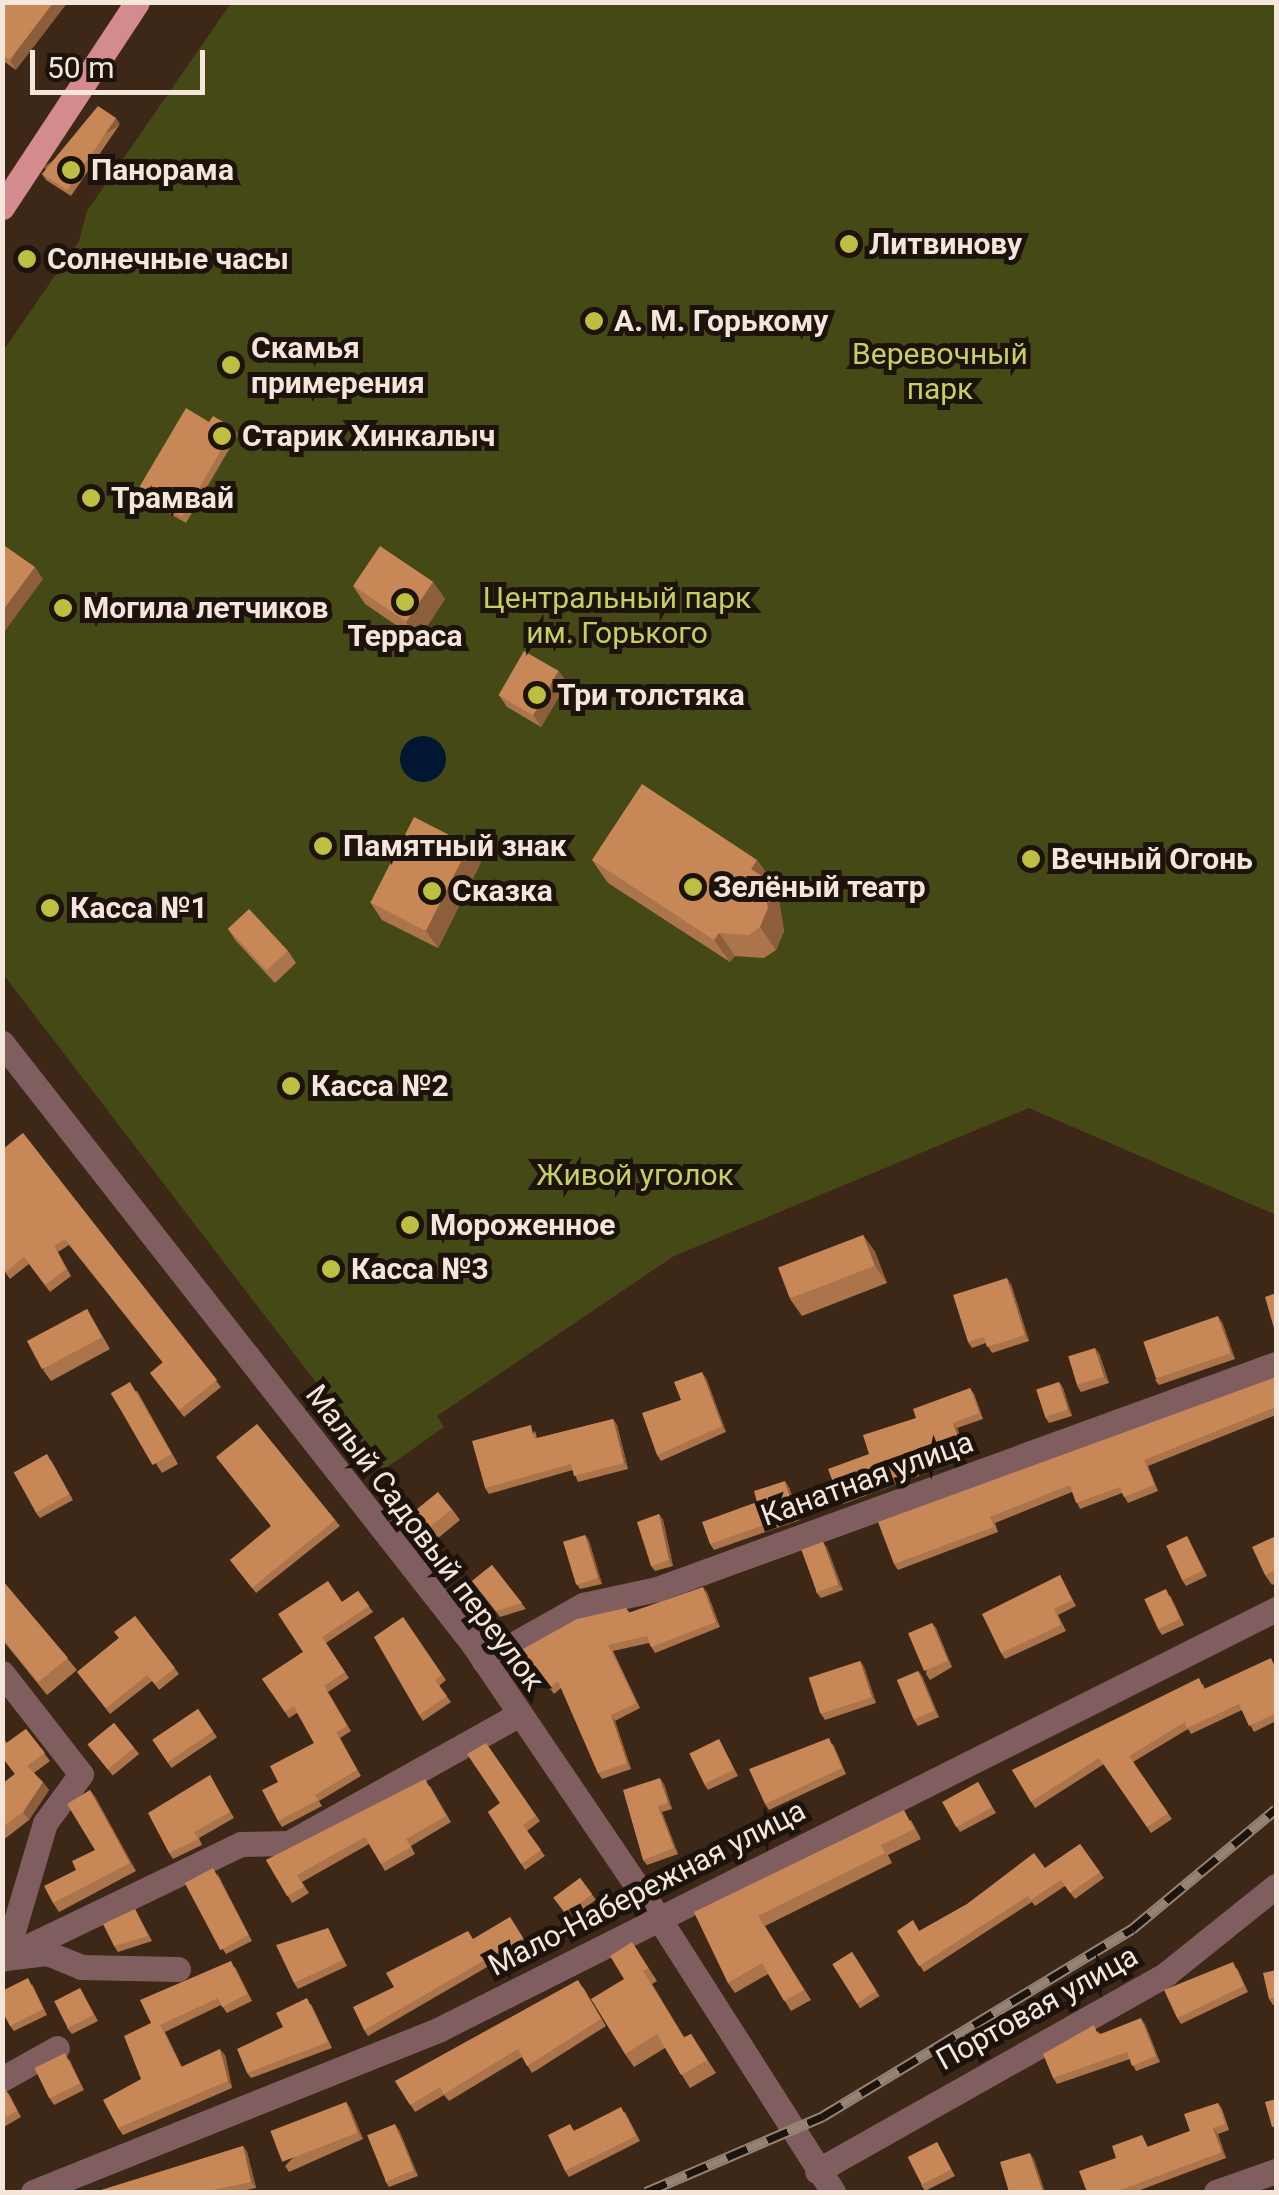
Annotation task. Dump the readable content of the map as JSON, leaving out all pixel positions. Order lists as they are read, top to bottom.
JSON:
{
  "streets": {
    "street": [
      "Канатная улица",
      "Малый Садовый переулок",
      "Мало-Набережная улица",
      "Портовая улица"
    ]
  },
  "crossings": [
    ["Канатная улица", "Малый Садовый переулок"],
    ["Малый Садовый переулок", "Мало-Набережная улица"],
    ["Малый Садовый переулок", "Портовая улица"]
  ],
  "parks": ["Веревочный парк", "Центральный парк им. Горького", "Живой уголок"],
  "places": [
    "Панорама",
    "Литвинову",
    "Солнечные часы",
    "А. М. Горькому",
    "Скамья примерения",
    "Старик Хинкалыч",
    "Трамвай",
    "Терраса",
    "Могила летчиков",
    "Три толстяка",
    "Памятный знак",
    "Вечный Огонь",
    "Зелёный театр",
    "Сказка",
    "Касса №1",
    "Касса №2",
    "Мороженное",
    "Касса №3"
  ],
  "scale_bar": "50 m"
}
